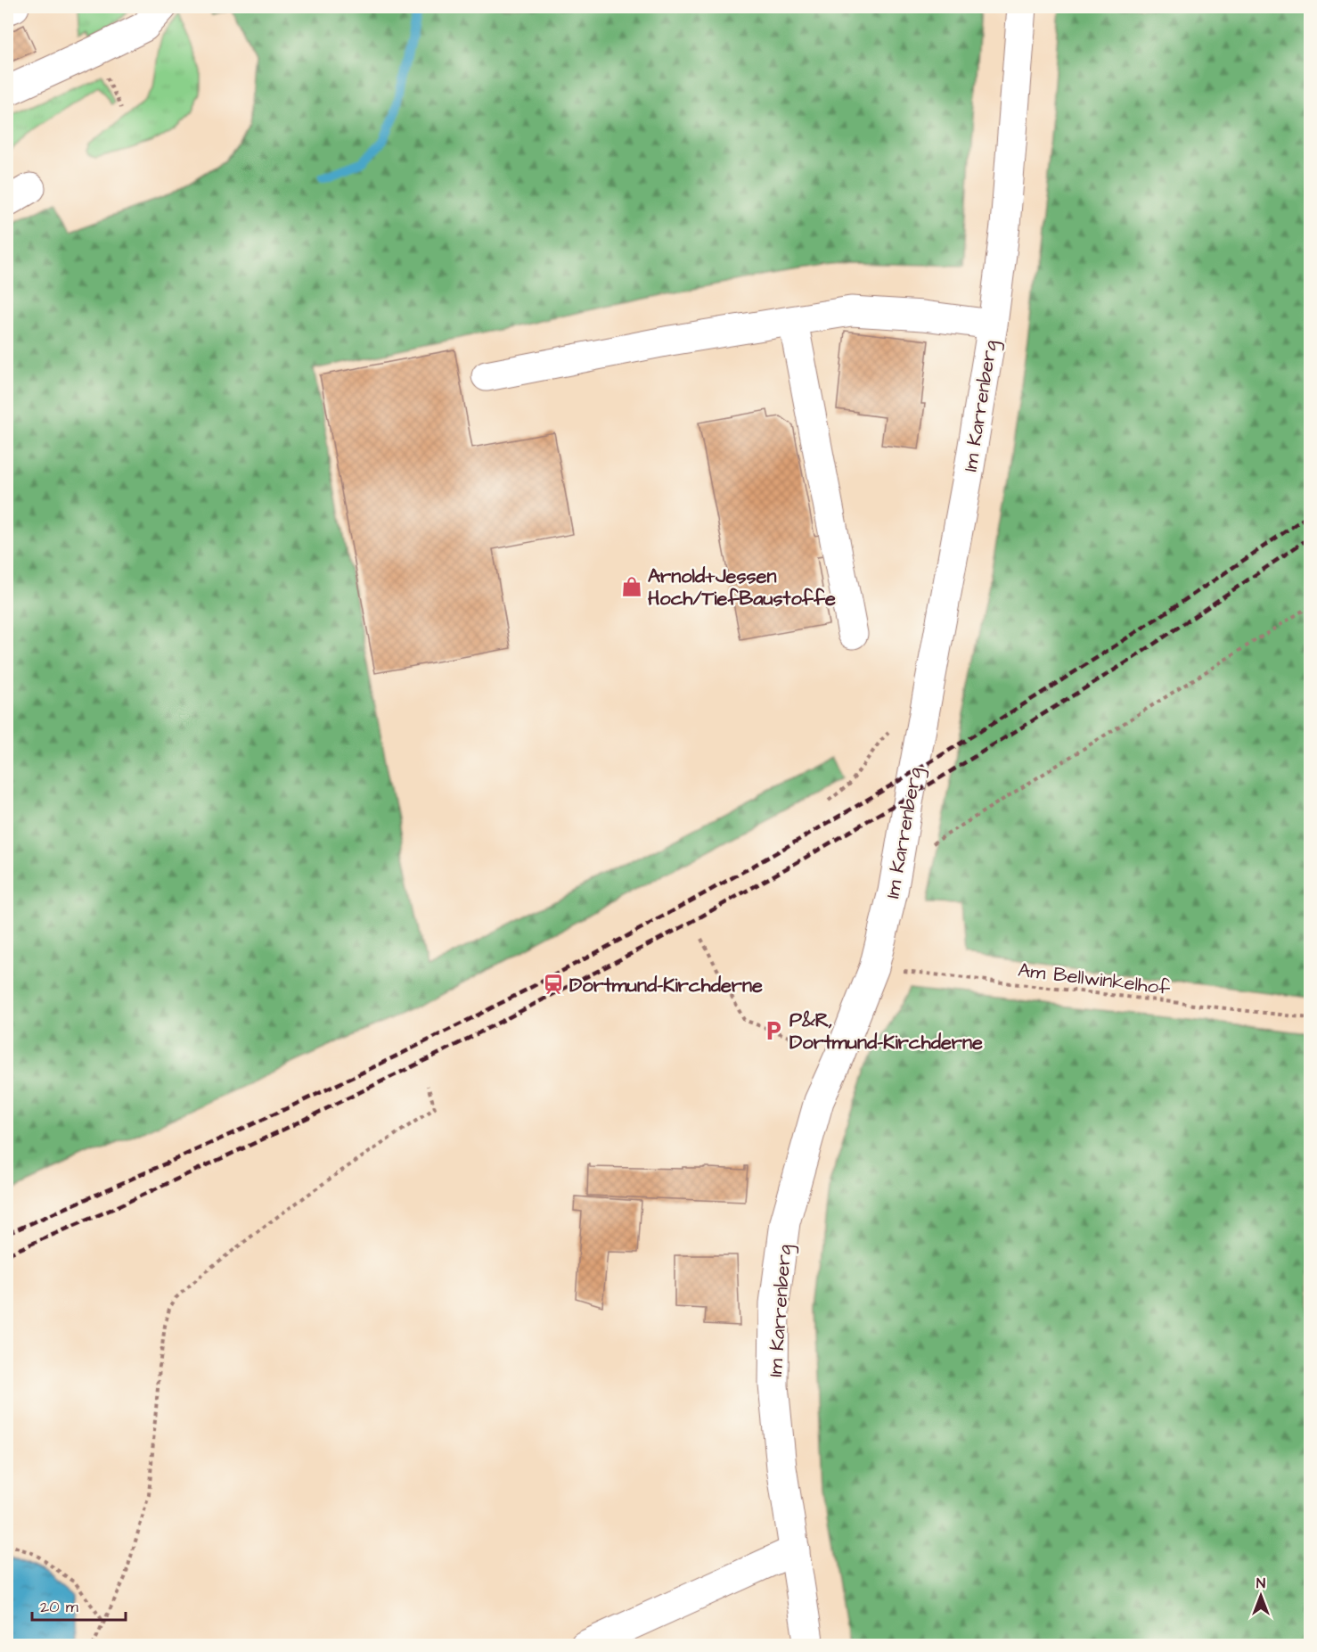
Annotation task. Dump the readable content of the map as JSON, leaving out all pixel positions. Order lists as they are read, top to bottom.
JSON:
{
  "streets": {
    "street": ["Im Karrenberg"],
    "path": ["Am Bellwinkelhof"]
  },
  "crossings": [
    ["Im Karrenberg", "Am Bellwinkelhof"]
  ],
  "places": {
    "shop": ["Arnold+Jessen Hoch/TiefBaustoffe"],
    "station": ["Dortmund-Kirchderne"],
    "parking": ["P&R, Dortmund-Kirchderne"]
  },
  "scale_bar": "20 m",
  "north": "top"
}
